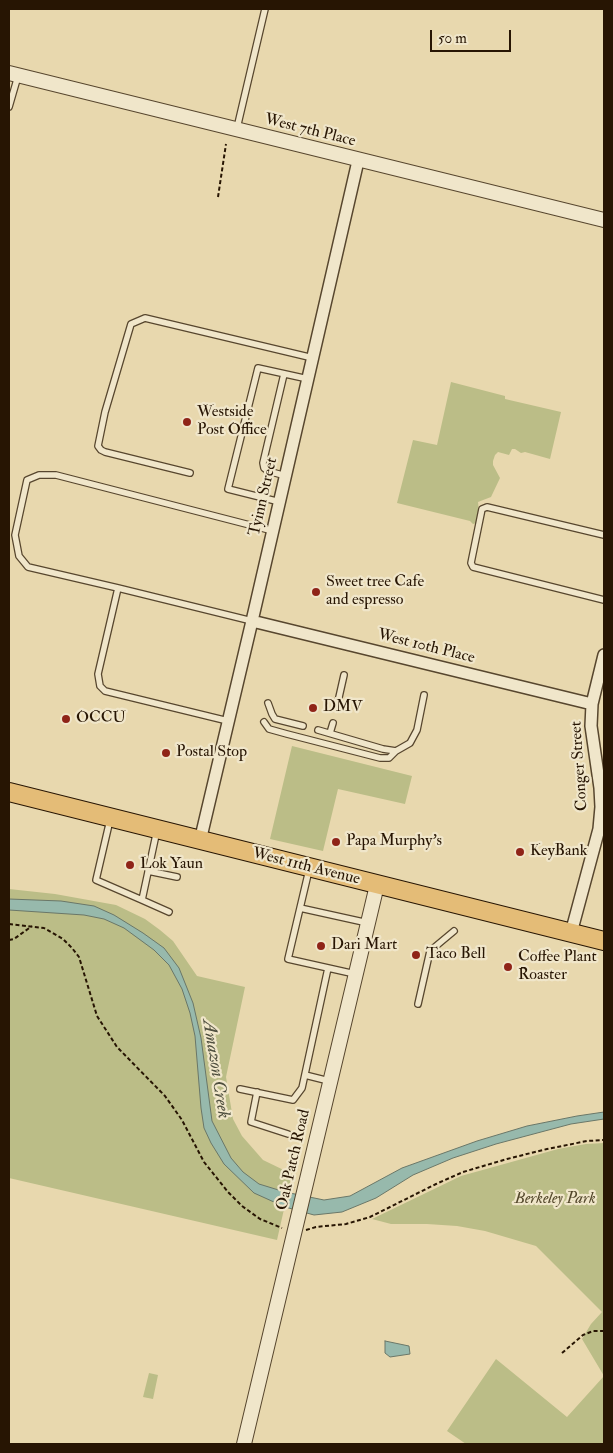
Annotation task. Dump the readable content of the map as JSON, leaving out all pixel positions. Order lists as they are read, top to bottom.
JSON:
{
  "streets": {
    "main road": ["West 11th Avenue"],
    "street": [
      "West 7th Place",
      "Tyinn Street",
      "West 10th Place",
      "Conger Street",
      "Oak Patch Road"
    ]
  },
  "crossings": [
    ["West 7th Place", "Tyinn Street"],
    ["Tyinn Street", "West 10th Place"],
    ["Tyinn Street", "West 11th Avenue"],
    ["West 10th Place", "Conger Street"],
    ["Conger Street", "West 11th Avenue"],
    ["West 11th Avenue", "Oak Patch Road"]
  ],
  "water": ["Amazon Creek"],
  "parks": ["Berkeley Park"],
  "places": [
    "Westside Post Office",
    "Sweet tree Cafe and espresso",
    "DMV",
    "OCCU",
    "Postal Stop",
    "Papa Murphy's",
    "KeyBank",
    "Lok Yaun",
    "Dari Mart",
    "Taco Bell",
    "Coffee Plant Roaster"
  ],
  "scale_bar": "50 m"
}
